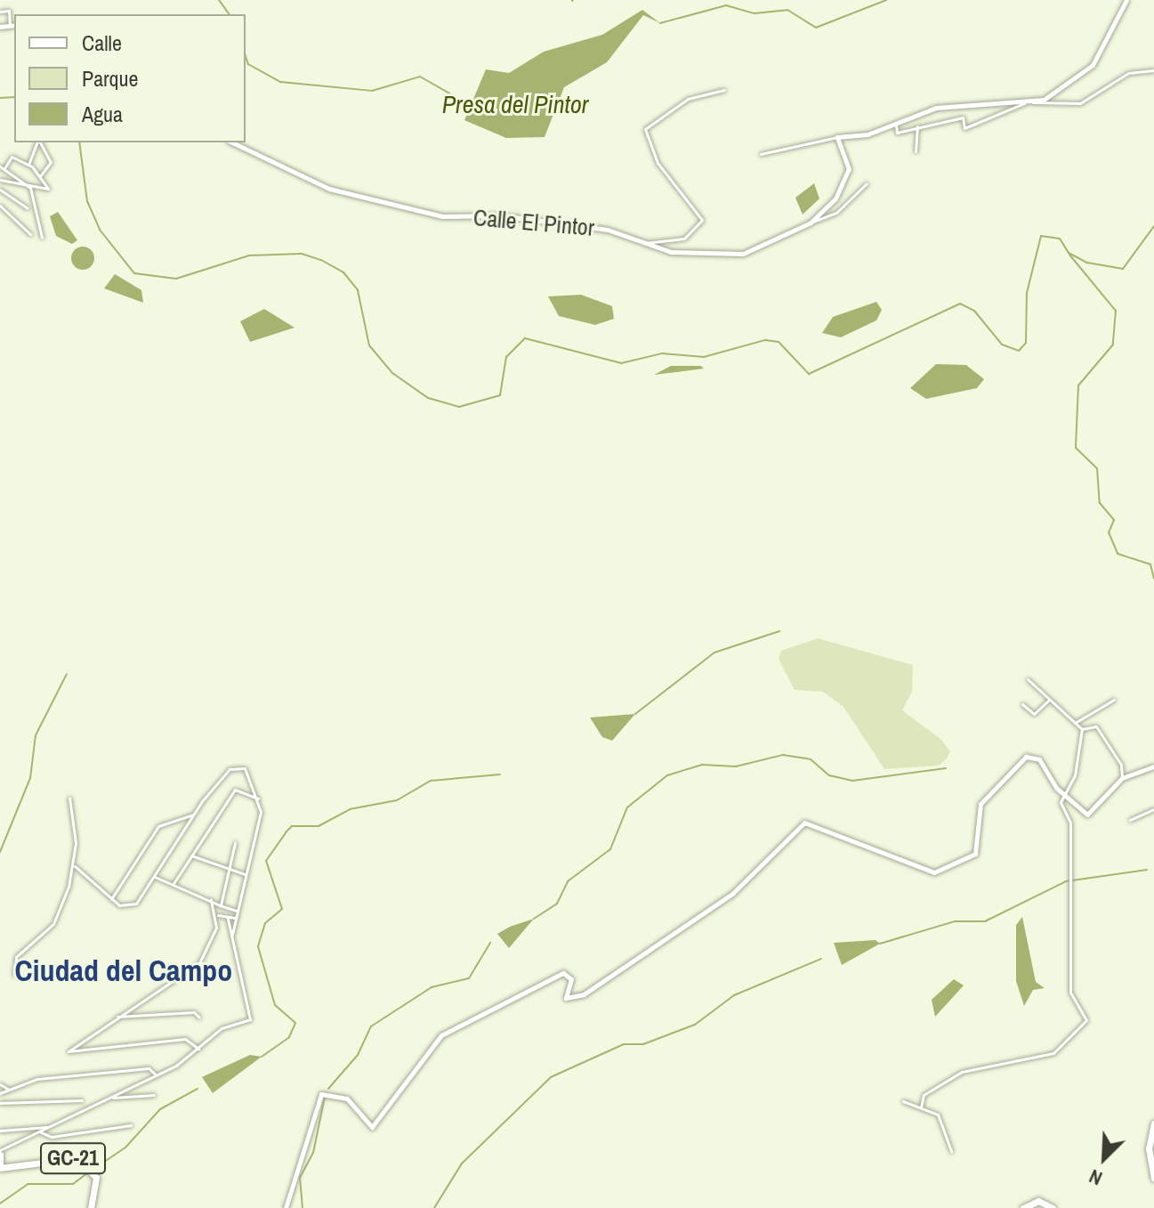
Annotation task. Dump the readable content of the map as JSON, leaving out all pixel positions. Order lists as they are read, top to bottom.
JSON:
{
  "streets": {
    "main road": ["GC-21"],
    "street": ["Calle El Pintor"]
  },
  "districts": ["Ciudad del Campo"],
  "water": ["Presa del Pintor"],
  "legend": ["Calle", "Parque", "Agua"],
  "north": "bottom left"
}
